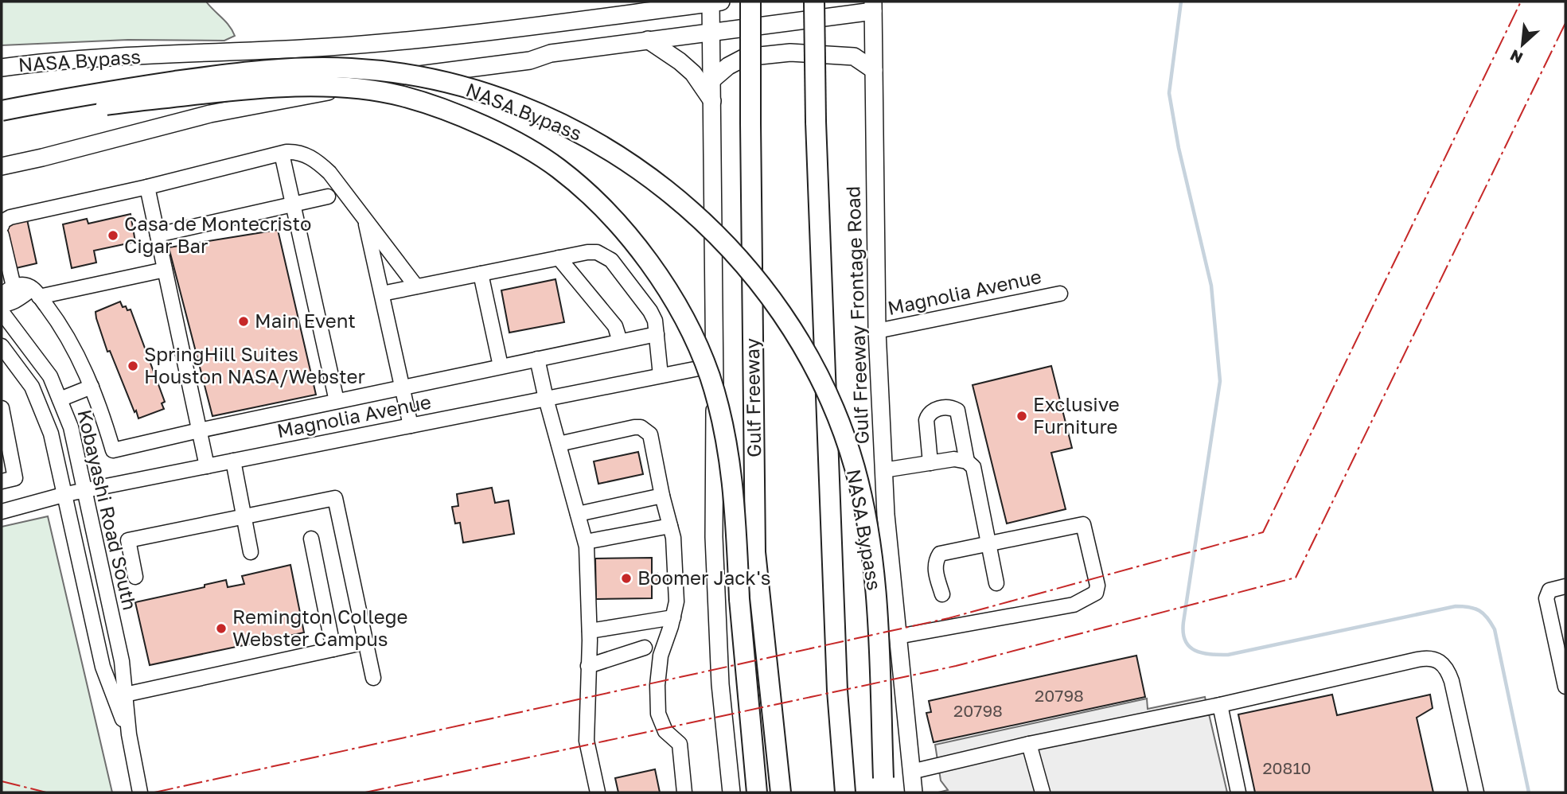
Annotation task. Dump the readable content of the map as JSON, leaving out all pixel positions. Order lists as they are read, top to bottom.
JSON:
{
  "streets": {
    "highway": ["NASA Bypass", "Gulf Freeway"],
    "main road": ["Gulf Freeway Frontage Road"],
    "street": ["Magnolia Avenue", "Kobayashi Road South"]
  },
  "crossings": [
    ["NASA Bypass", "Gulf Freeway Frontage Road"],
    ["Magnolia Avenue", "Gulf Freeway Frontage Road"],
    ["Magnolia Avenue", "Kobayashi Road South"]
  ],
  "places": [
    "Casa de Montecristo Cigar Bar",
    "Main Event",
    "SpringHill Suites Houston NASA/Webster",
    "Exclusive Furniture",
    "Boomer Jack's",
    "Remington College Webster Campus"
  ],
  "house_numbers": ["20798", "20798", "20810"],
  "north": "bottom left"
}
